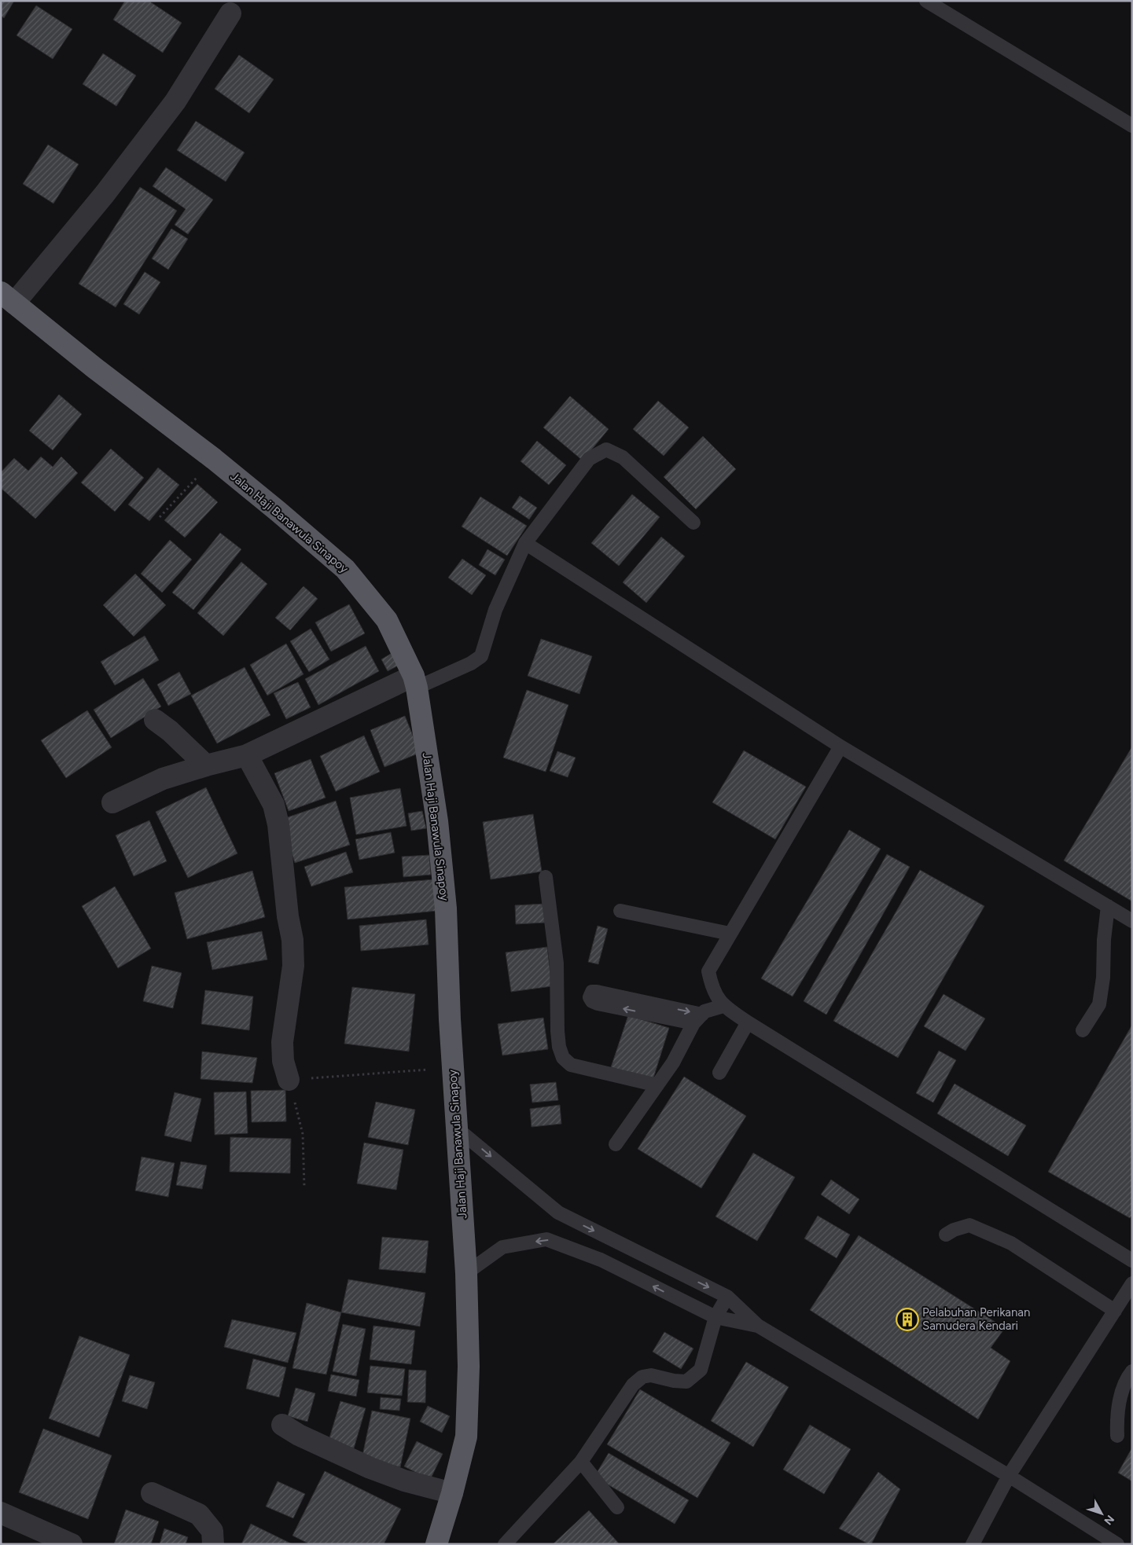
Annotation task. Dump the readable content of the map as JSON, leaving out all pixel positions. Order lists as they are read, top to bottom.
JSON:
{
  "streets": {
    "highway": ["Jalan Haji Banawula Sinapoy"]
  },
  "places": {
    "building": ["Pelabuhan Perikanan Samudera Kendari"]
  },
  "north": "bottom right"
}
